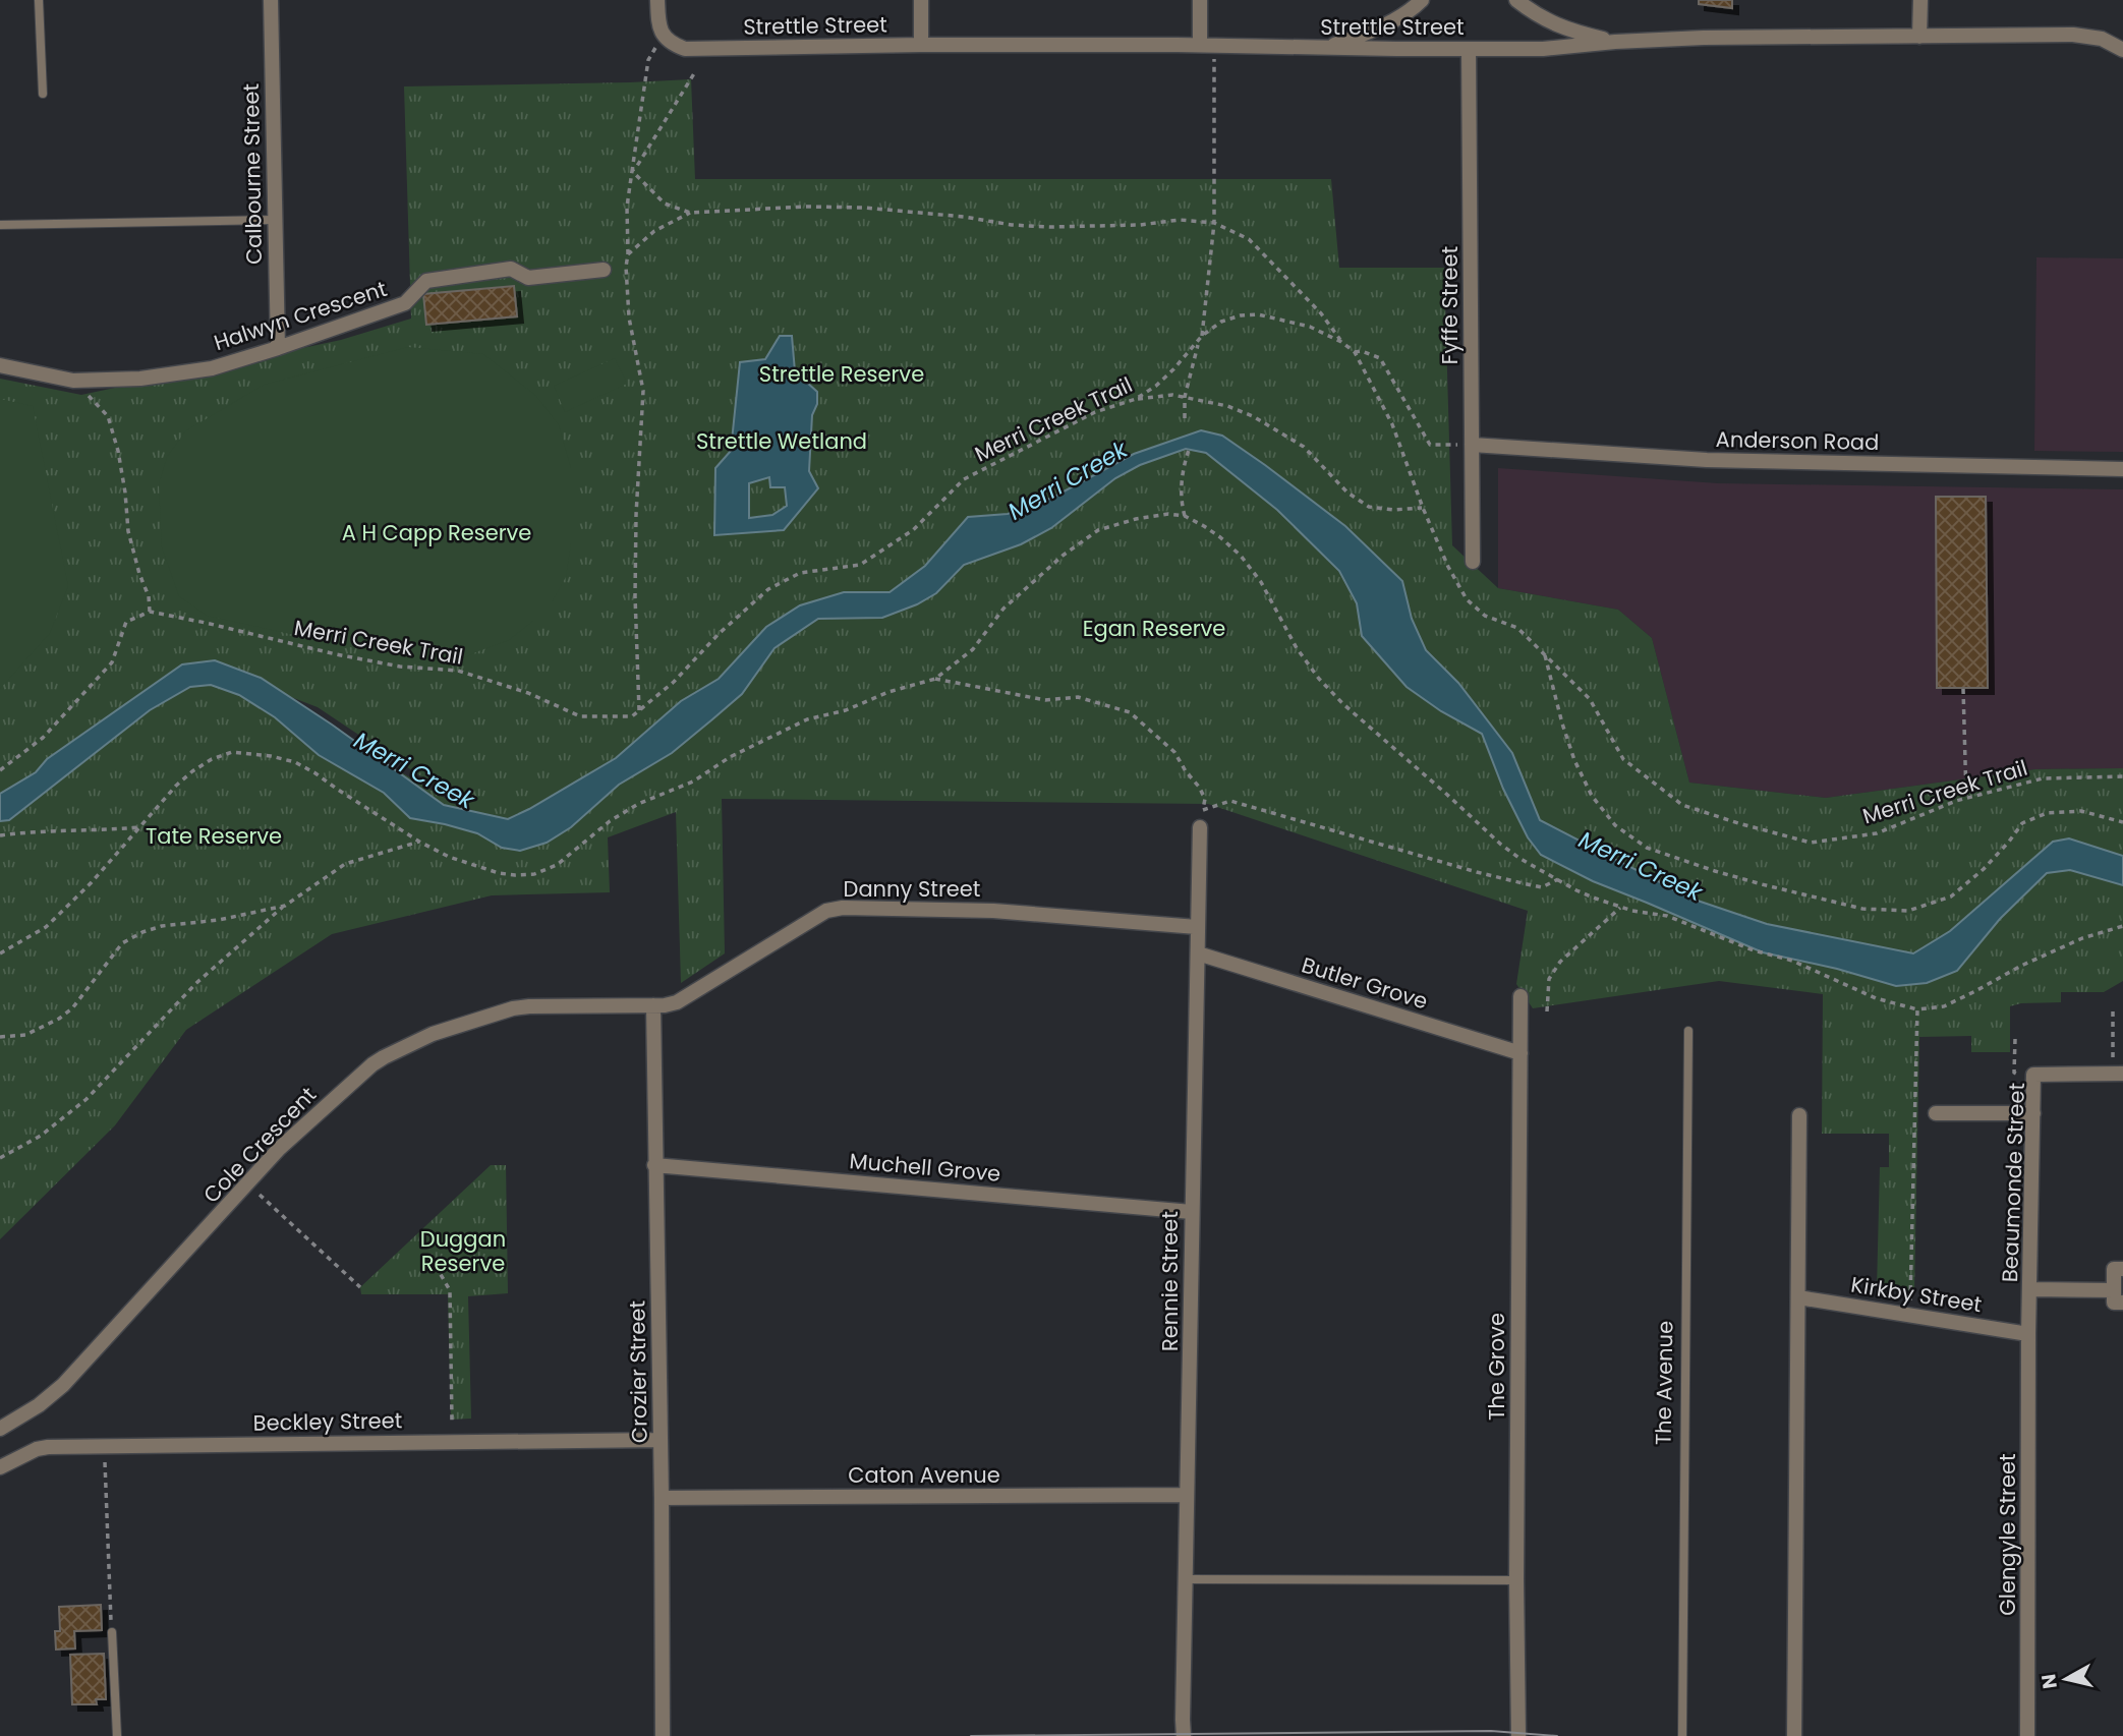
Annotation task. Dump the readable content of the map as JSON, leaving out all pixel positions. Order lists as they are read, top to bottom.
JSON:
{
  "streets": {
    "street": [
      "Strettle Street",
      "Calbourne Street",
      "Fyffe Street",
      "Halwyn Crescent",
      "Anderson Road",
      "Danny Street",
      "Butler Grove",
      "Cole Crescent",
      "Muchell Grove",
      "Beaumonde Street",
      "Rennie Street",
      "Kirkby Street",
      "The Grove",
      "Crozier Street",
      "Beckley Street",
      "Caton Avenue",
      "Glengyle Street"
    ],
    "lane": ["The Avenue"],
    "path": ["Merri Creek Trail"]
  },
  "crossings": [
    ["Strettle Street", "Fyffe Street"],
    ["Calbourne Street", "Halwyn Crescent"],
    ["Fyffe Street", "Anderson Road"],
    ["Danny Street", "Cole Crescent"],
    ["Danny Street", "Rennie Street"],
    ["Danny Street", "Crozier Street"],
    ["Butler Grove", "Rennie Street"],
    ["Butler Grove", "The Grove"],
    ["Cole Crescent", "Crozier Street"],
    ["Muchell Grove", "Rennie Street"],
    ["Muchell Grove", "Crozier Street"],
    ["Beaumonde Street", "Kirkby Street"],
    ["Beaumonde Street", "Glengyle Street"],
    ["Rennie Street", "Caton Avenue"],
    ["Kirkby Street", "Glengyle Street"],
    ["Crozier Street", "Beckley Street"],
    ["Crozier Street", "Caton Avenue"]
  ],
  "water": ["Merri Creek"],
  "parks": [
    "Strettle Reserve",
    "Strettle Wetland",
    "A H Capp Reserve",
    "Egan Reserve",
    "Tate Reserve",
    "Duggan Reserve"
  ],
  "north": "left"
}
